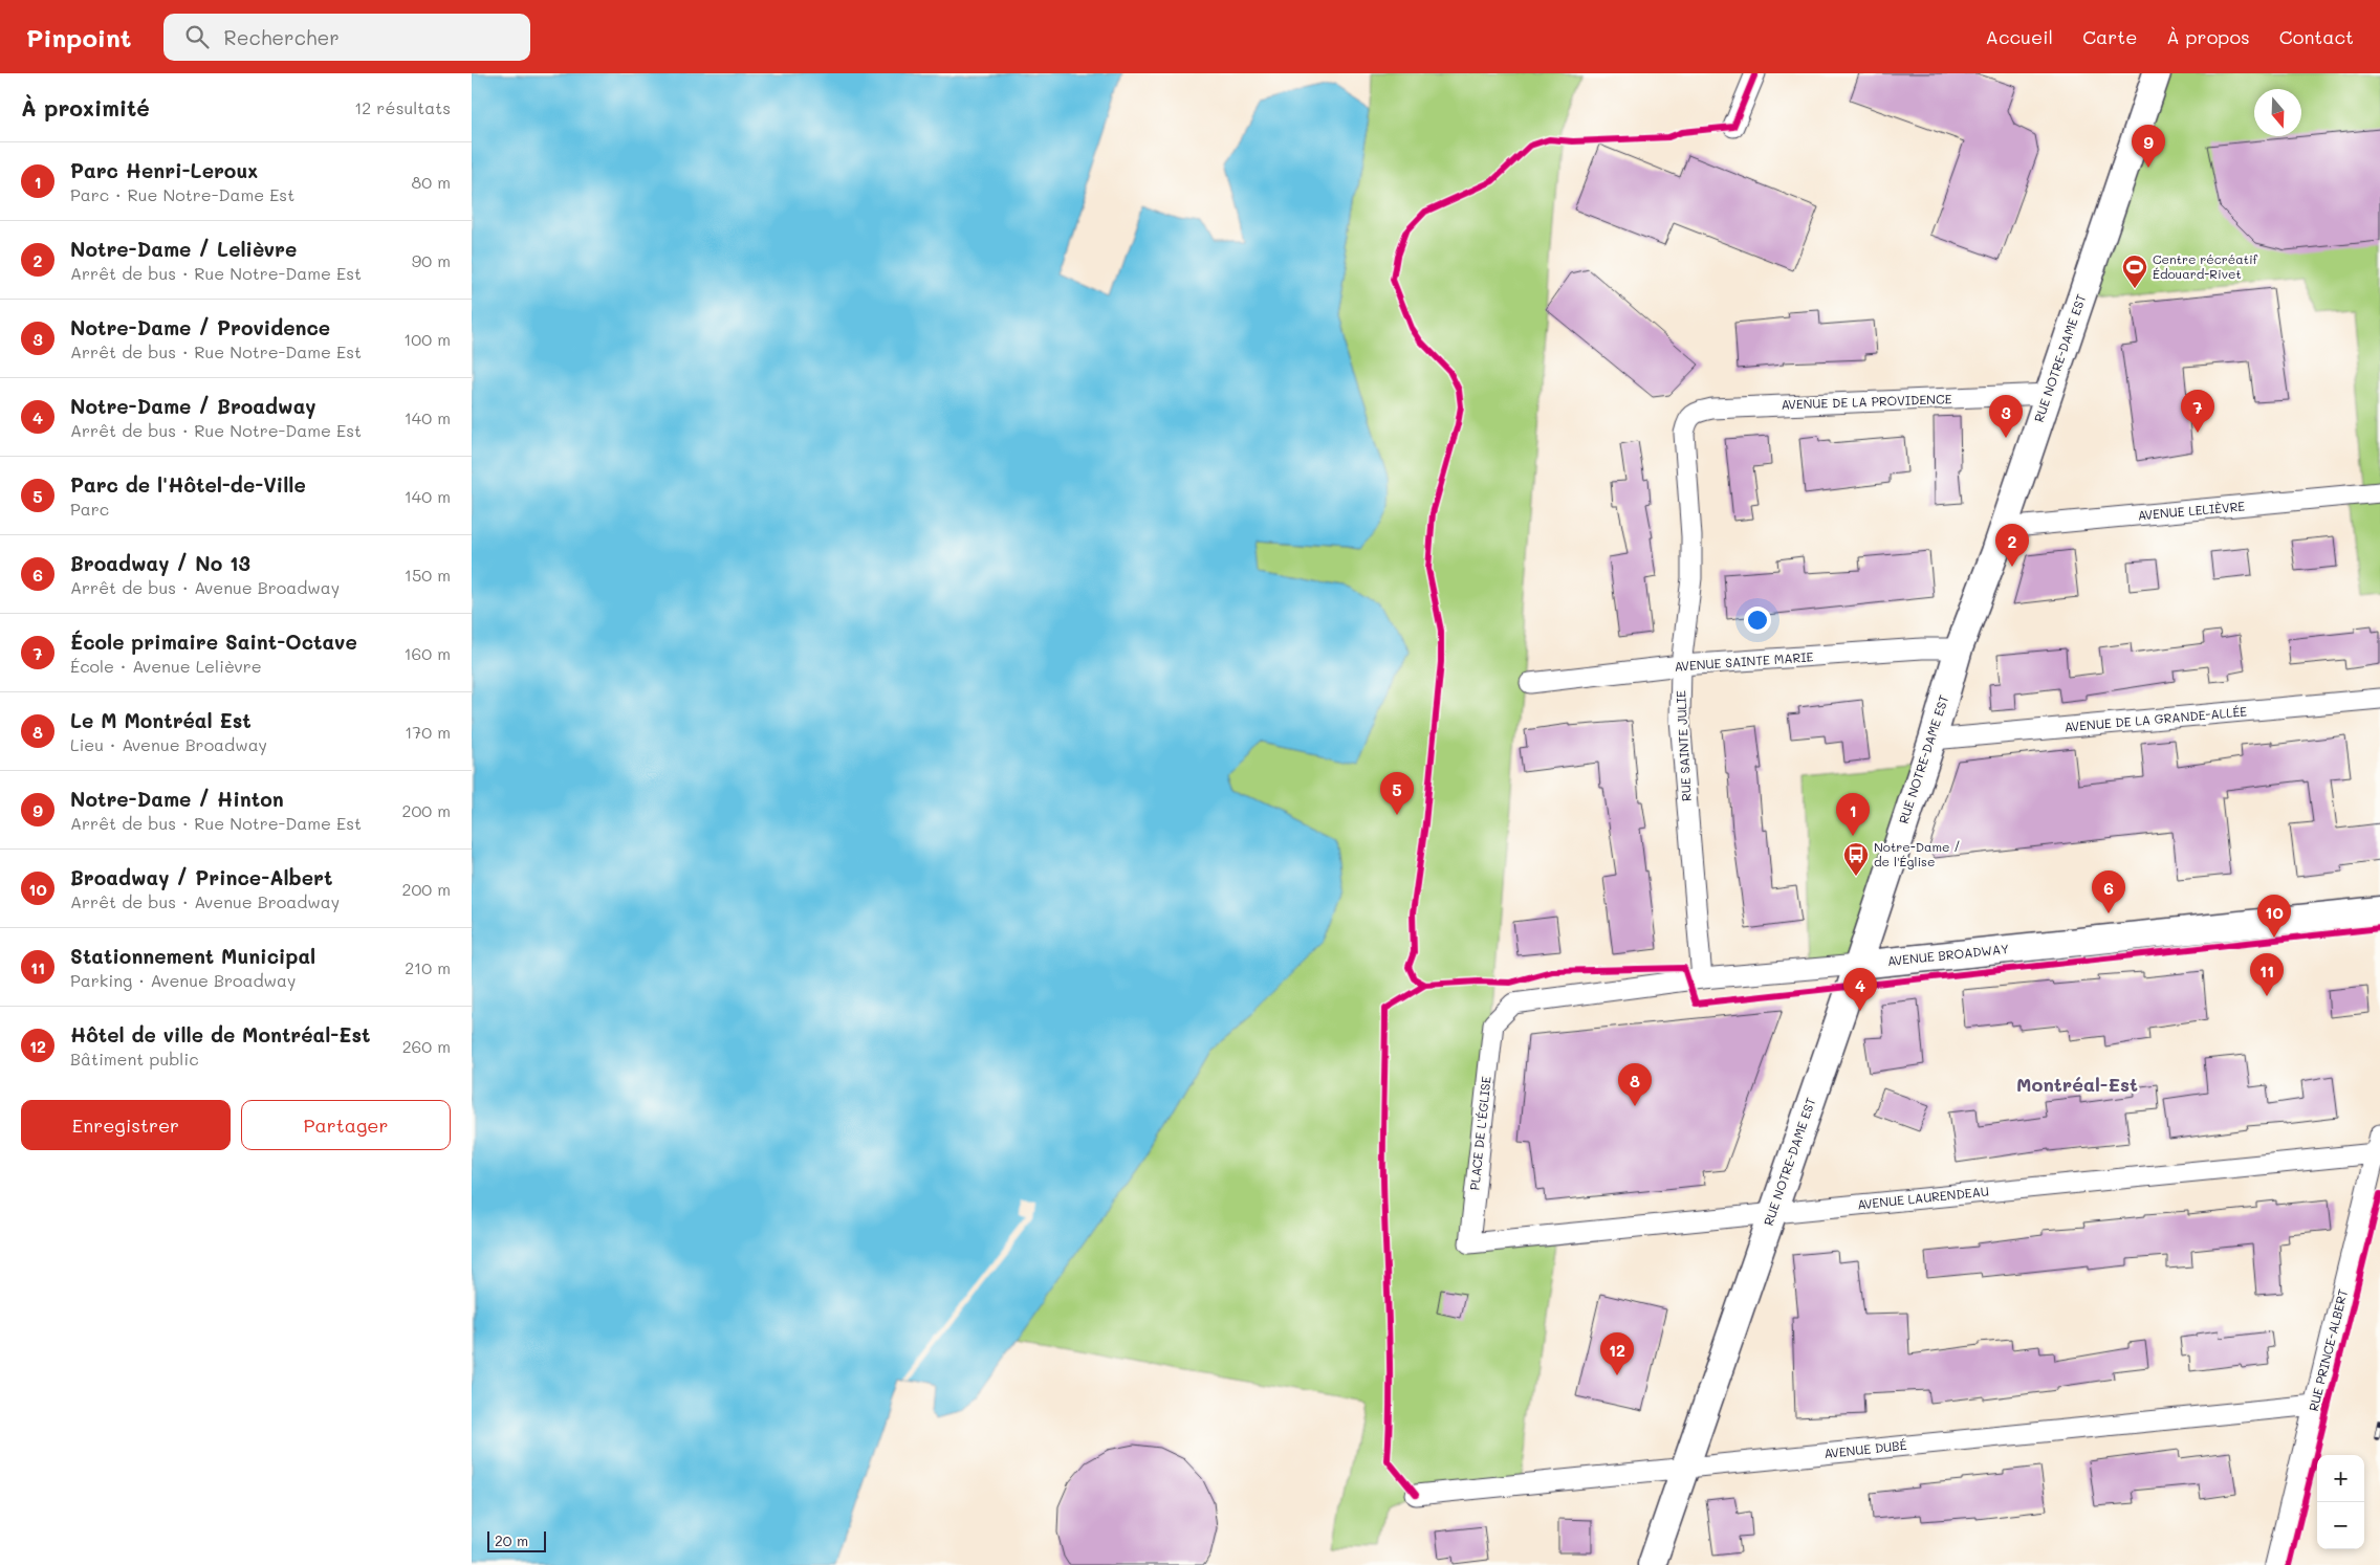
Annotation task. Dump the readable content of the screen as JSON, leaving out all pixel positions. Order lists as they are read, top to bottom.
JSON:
{
  "streets": {
    "main road": ["RUE NOTRE-DAME EST", "AVENUE BROADWAY"],
    "street": [
      "AVENUE DE LA PROVIDENCE",
      "AVENUE LELIÈVRE",
      "AVENUE SAINTE MARIE",
      "AVENUE DE LA GRANDE-ALLÉE",
      "RUE SAINTE JULIE",
      "PLACE DE L'ÉGLISE",
      "AVENUE LAURENDEAU",
      "RUE PRINCE-ALBERT",
      "AVENUE DUBÉ"
    ]
  },
  "crossings": [
    ["RUE NOTRE-DAME EST", "AVENUE DE LA PROVIDENCE"],
    ["RUE NOTRE-DAME EST", "AVENUE LELIÈVRE"],
    ["RUE NOTRE-DAME EST", "AVENUE SAINTE MARIE"],
    ["RUE NOTRE-DAME EST", "AVENUE DE LA GRANDE-ALLÉE"],
    ["RUE NOTRE-DAME EST", "AVENUE BROADWAY"],
    ["RUE NOTRE-DAME EST", "AVENUE LAURENDEAU"],
    ["RUE NOTRE-DAME EST", "AVENUE DUBÉ"],
    ["AVENUE DE LA PROVIDENCE", "RUE SAINTE JULIE"],
    ["AVENUE SAINTE MARIE", "RUE SAINTE JULIE"],
    ["RUE SAINTE JULIE", "AVENUE BROADWAY"],
    ["AVENUE BROADWAY", "PLACE DE L'ÉGLISE"],
    ["PLACE DE L'ÉGLISE", "AVENUE LAURENDEAU"],
    ["AVENUE LAURENDEAU", "RUE PRINCE-ALBERT"],
    ["RUE PRINCE-ALBERT", "AVENUE DUBÉ"]
  ],
  "districts": ["Montréal-Est"],
  "places": {
    "sports": ["Centre récréatif Édouard-Rivet"],
    "bus stop": ["Notre-Dame / de l'Église"]
  },
  "scale_bar": "20 m",
  "north": "bottom",
  "page": {
    "header": "Pinpoint",
    "search": "Rechercher",
    "nav": [
      "Accueil",
      "Carte",
      "À propos",
      "Contact"
    ],
    "heading": ["À proximité", "12 résultats"],
    "pins": [
      "9",
      "7",
      "3",
      "2",
      "5",
      "1",
      "6",
      "10",
      "11",
      "4",
      "8",
      "12"
    ],
    "list": [
      {
        "mark": "1",
        "name": "Parc Henri-Leroux",
        "note": "Parc · Rue Notre-Dame Est",
        "value": "80 m"
      },
      {
        "mark": "2",
        "name": "Notre-Dame / Lelièvre",
        "note": "Arrêt de bus · Rue Notre-Dame Est",
        "value": "90 m"
      },
      {
        "mark": "3",
        "name": "Notre-Dame / Providence",
        "note": "Arrêt de bus · Rue Notre-Dame Est",
        "value": "100 m"
      },
      {
        "mark": "4",
        "name": "Notre-Dame / Broadway",
        "note": "Arrêt de bus · Rue Notre-Dame Est",
        "value": "140 m"
      },
      {
        "mark": "5",
        "name": "Parc de l'Hôtel-de-Ville",
        "note": "Parc",
        "value": "140 m"
      },
      {
        "mark": "6",
        "name": "Broadway / No 13",
        "note": "Arrêt de bus · Avenue Broadway",
        "value": "150 m"
      },
      {
        "mark": "7",
        "name": "École primaire Saint-Octave",
        "note": "École · Avenue Lelièvre",
        "value": "160 m"
      },
      {
        "mark": "8",
        "name": "Le M Montréal Est",
        "note": "Lieu · Avenue Broadway",
        "value": "170 m"
      },
      {
        "mark": "9",
        "name": "Notre-Dame / Hinton",
        "note": "Arrêt de bus · Rue Notre-Dame Est",
        "value": "200 m"
      },
      {
        "mark": "10",
        "name": "Broadway / Prince-Albert",
        "note": "Arrêt de bus · Avenue Broadway",
        "value": "200 m"
      },
      {
        "mark": "11",
        "name": "Stationnement Municipal",
        "note": "Parking · Avenue Broadway",
        "value": "210 m"
      },
      {
        "mark": "12",
        "name": "Hôtel de ville de Montréal-Est",
        "note": "Bâtiment public",
        "value": "260 m"
      }
    ],
    "buttons": ["Enregistrer", "Partager"],
    "map_buttons": ["+", "−"],
    "scale": "20 m"
  }
}
